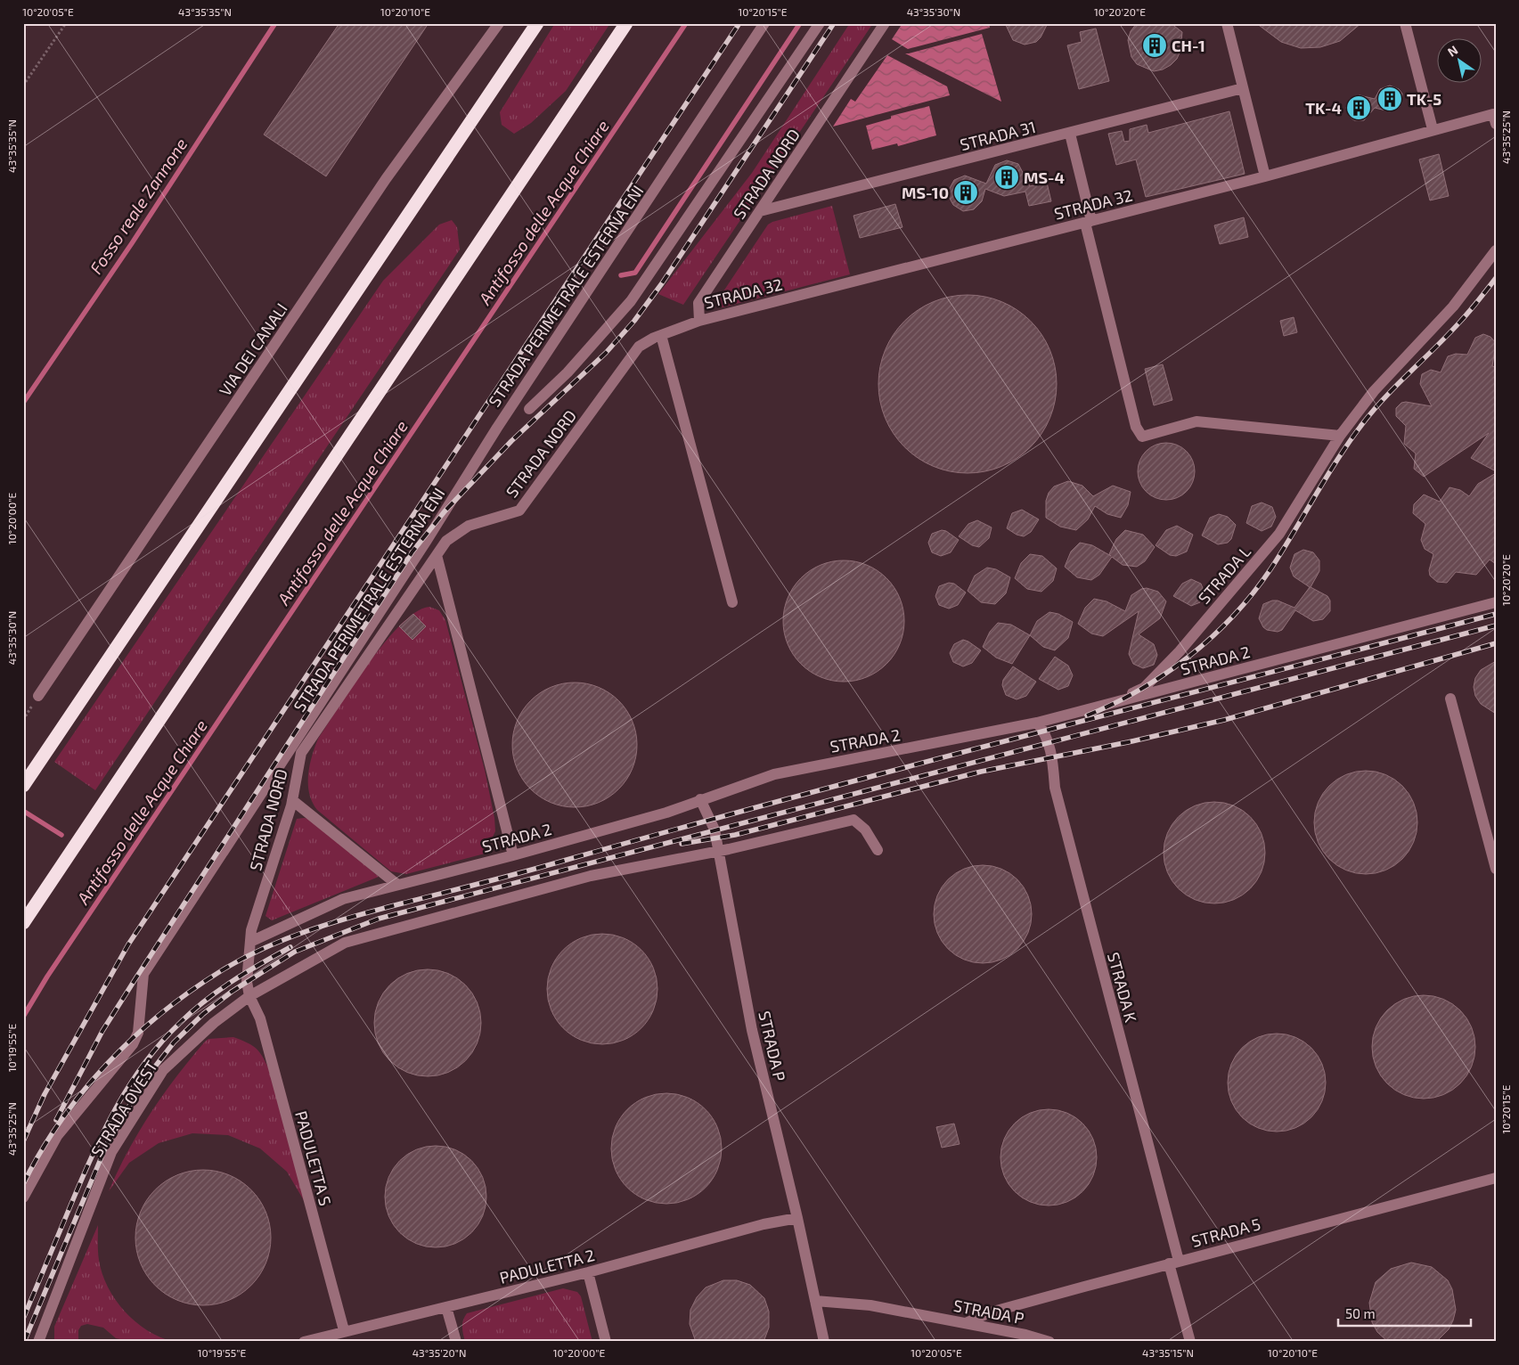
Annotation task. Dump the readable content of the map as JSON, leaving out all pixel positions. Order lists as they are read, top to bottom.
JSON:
{
  "streets": {
    "street": [
      "STRADA 31",
      "STRADA NORD",
      "STRADA 32",
      "STRADA PERIMETRALE ESTERNA ENI",
      "VIA DEI CANALI",
      "STRADA L",
      "STRADA 2",
      "STRADA K",
      "STRADA P",
      "STRADA OVEST",
      "PADULETTA S",
      "STRADA 5",
      "PADULETTA 2"
    ]
  },
  "crossings": [
    ["STRADA 31", "STRADA NORD"],
    ["STRADA NORD", "STRADA 32"],
    ["STRADA NORD", "STRADA 2"],
    ["STRADA NORD", "STRADA OVEST"],
    ["STRADA NORD", "PADULETTA S"],
    ["STRADA L", "STRADA 2"],
    ["STRADA 2", "STRADA K"],
    ["STRADA 2", "STRADA P"],
    ["STRADA K", "STRADA 5"],
    ["STRADA P", "STRADA OVEST"],
    ["STRADA P", "STRADA 5"],
    ["STRADA P", "PADULETTA 2"],
    ["STRADA OVEST", "PADULETTA S"],
    ["PADULETTA S", "PADULETTA 2"]
  ],
  "water": ["Fosso reale Zannone", "Antifosso delle Acque Chiare"],
  "places": {
    "building": [
      "CH-1",
      "TK-5",
      "TK-4",
      "MS-4",
      "MS-10"
    ]
  },
  "scale_bar": "50 m",
  "north": "top left",
  "coordinates": [
    "10°20'05\"E",
    "43°35'35\"N",
    "10°20'10\"E",
    "10°20'15\"E",
    "43°35'30\"N",
    "10°20'20\"E",
    "43°35'25\"N",
    "10°20'00\"E",
    "10°19'55\"E",
    "43°35'20\"N",
    "43°35'15\"N"
  ]
}
